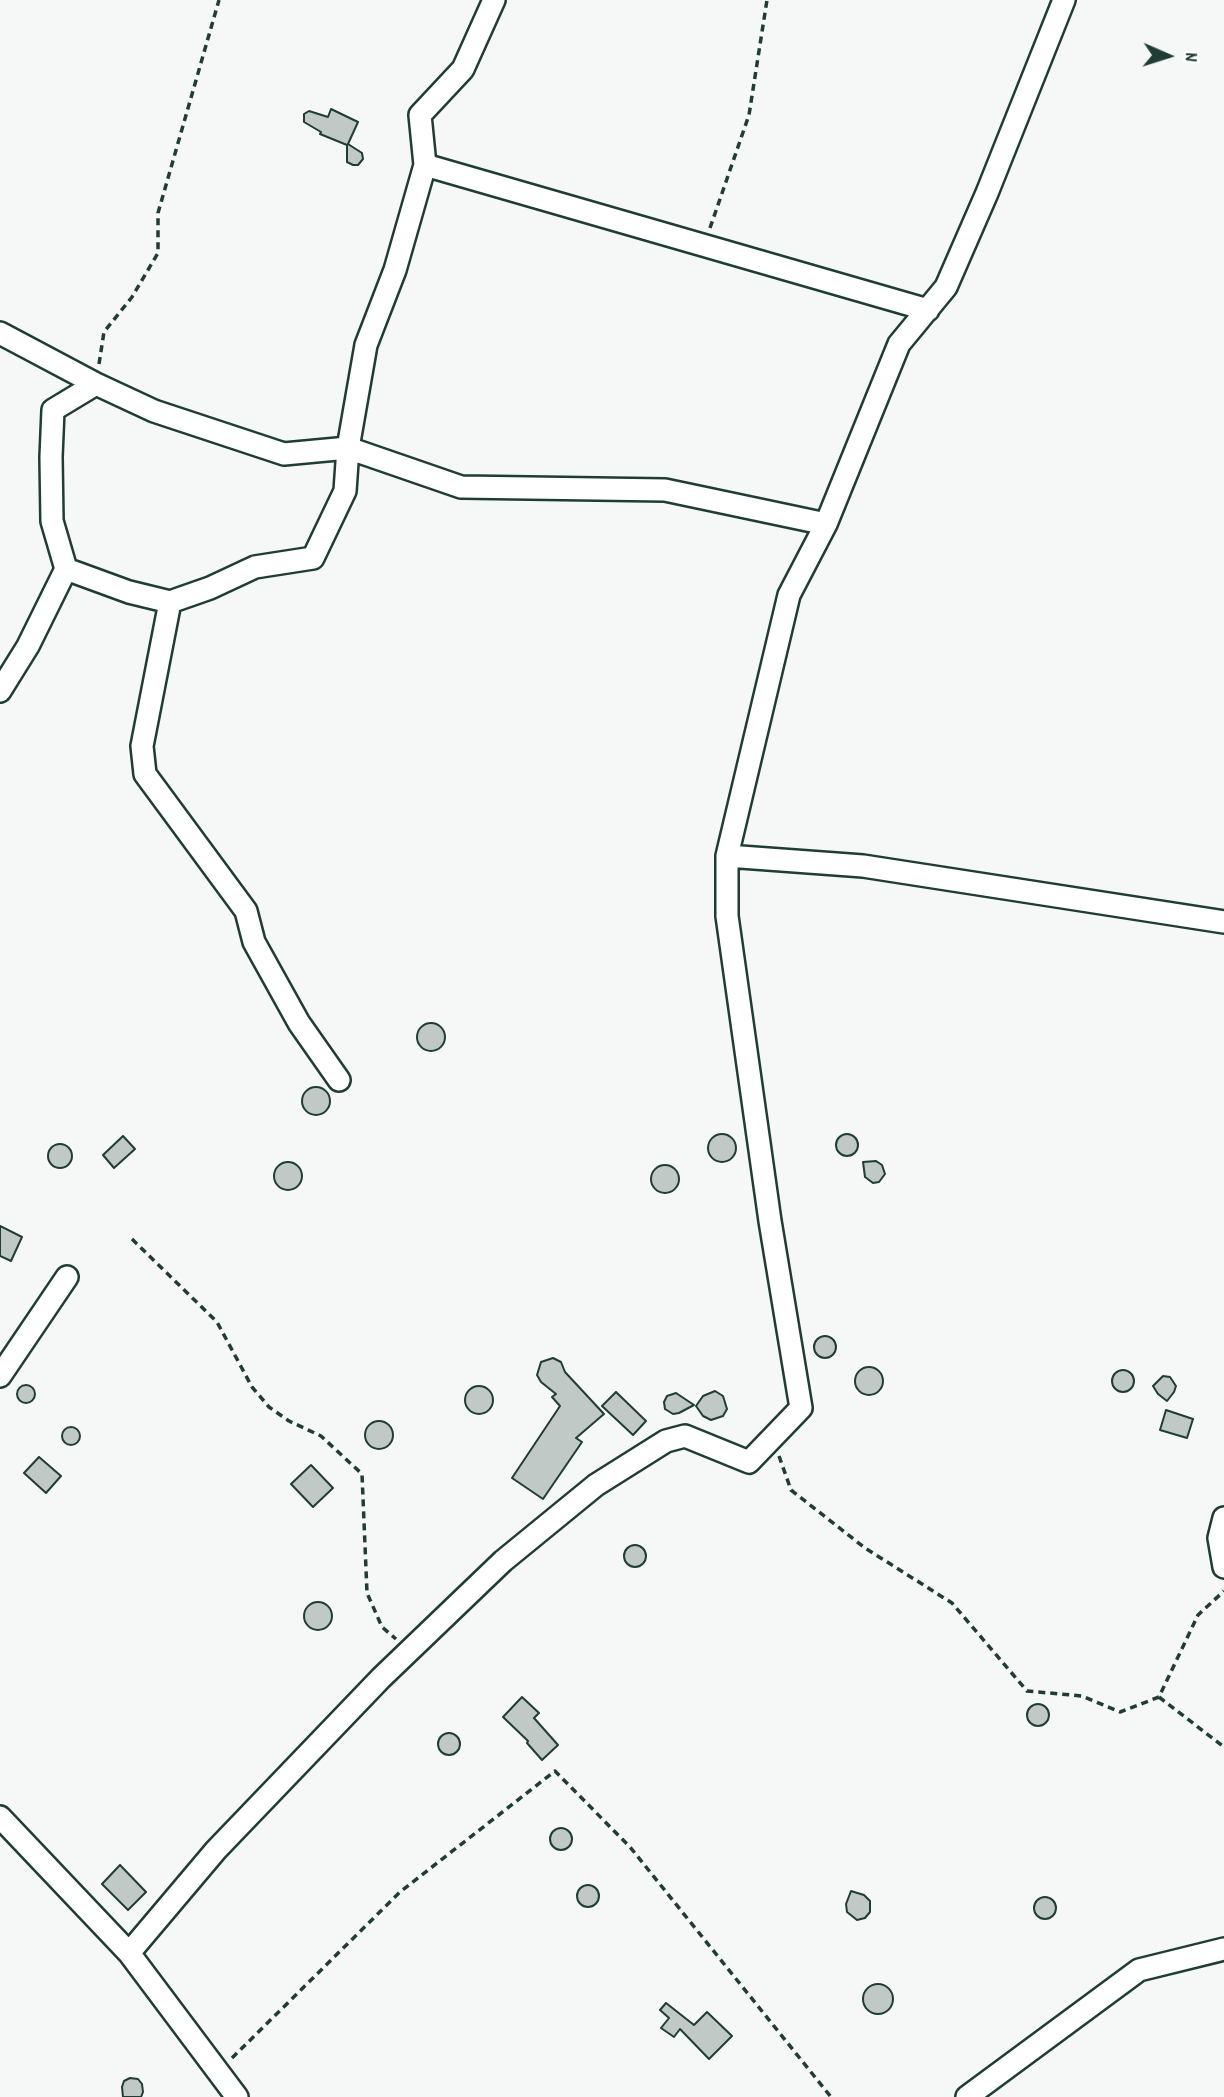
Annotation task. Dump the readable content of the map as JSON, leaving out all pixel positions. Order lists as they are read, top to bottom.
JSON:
{
  "north": "right"
}
